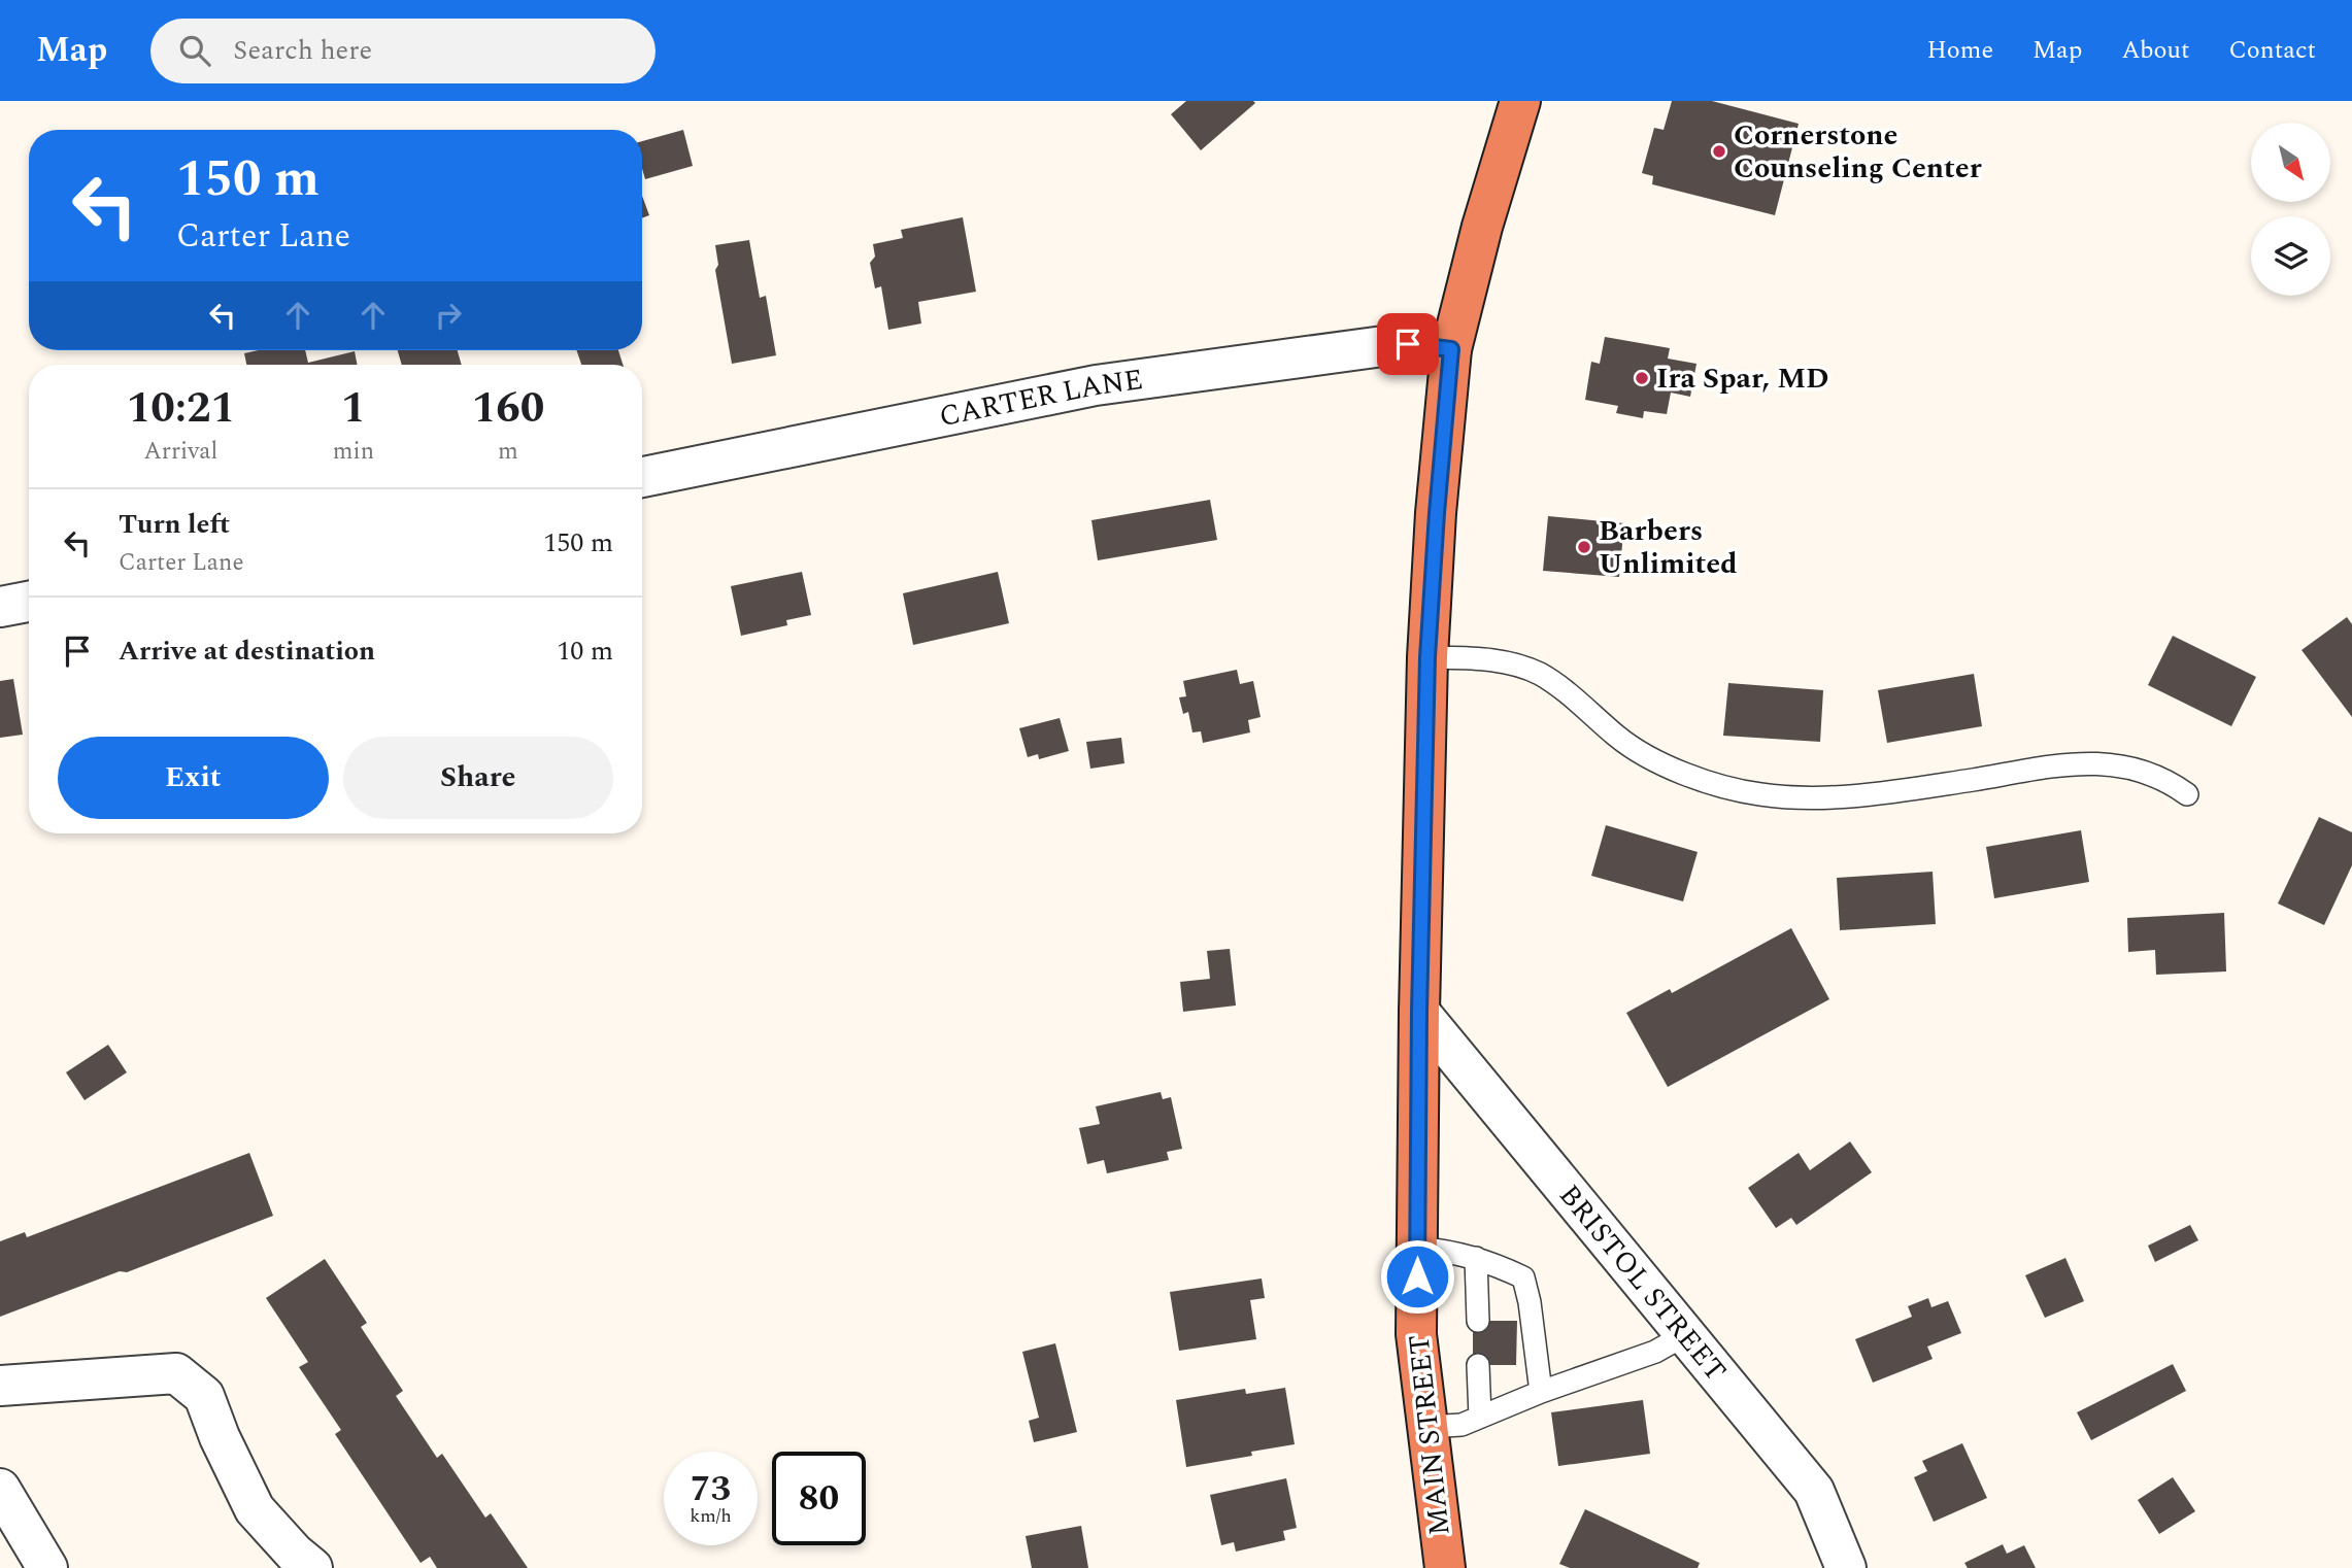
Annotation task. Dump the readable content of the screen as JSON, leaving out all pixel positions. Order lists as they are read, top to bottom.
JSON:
{
  "streets": {
    "highway": ["MAIN STREET"],
    "street": ["CARTER LANE", "BRISTOL STREET"]
  },
  "crossings": [
    ["CARTER LANE", "MAIN STREET"],
    ["BRISTOL STREET", "MAIN STREET"]
  ],
  "places": ["Cornerstone Counseling Center", "Ira Spar, MD", "Barbers Unlimited"],
  "north": "bottom right",
  "page": {
    "header": "Map",
    "search": "Search here",
    "nav": [
      "Home",
      "Map",
      "About",
      "Contact"
    ],
    "turn": ["150 m", "Carter Lane"],
    "eta": [
      "10:21",
      "Arrival",
      "1",
      "min",
      "160",
      "m"
    ],
    "list": [
      {
        "name": "Turn left",
        "note": "Carter Lane",
        "value": "150 m"
      },
      {
        "name": "Arrive at destination",
        "value": "10 m"
      }
    ],
    "buttons": ["Exit", "Share"],
    "speed": "73 km/h",
    "limit": "80"
  }
}
